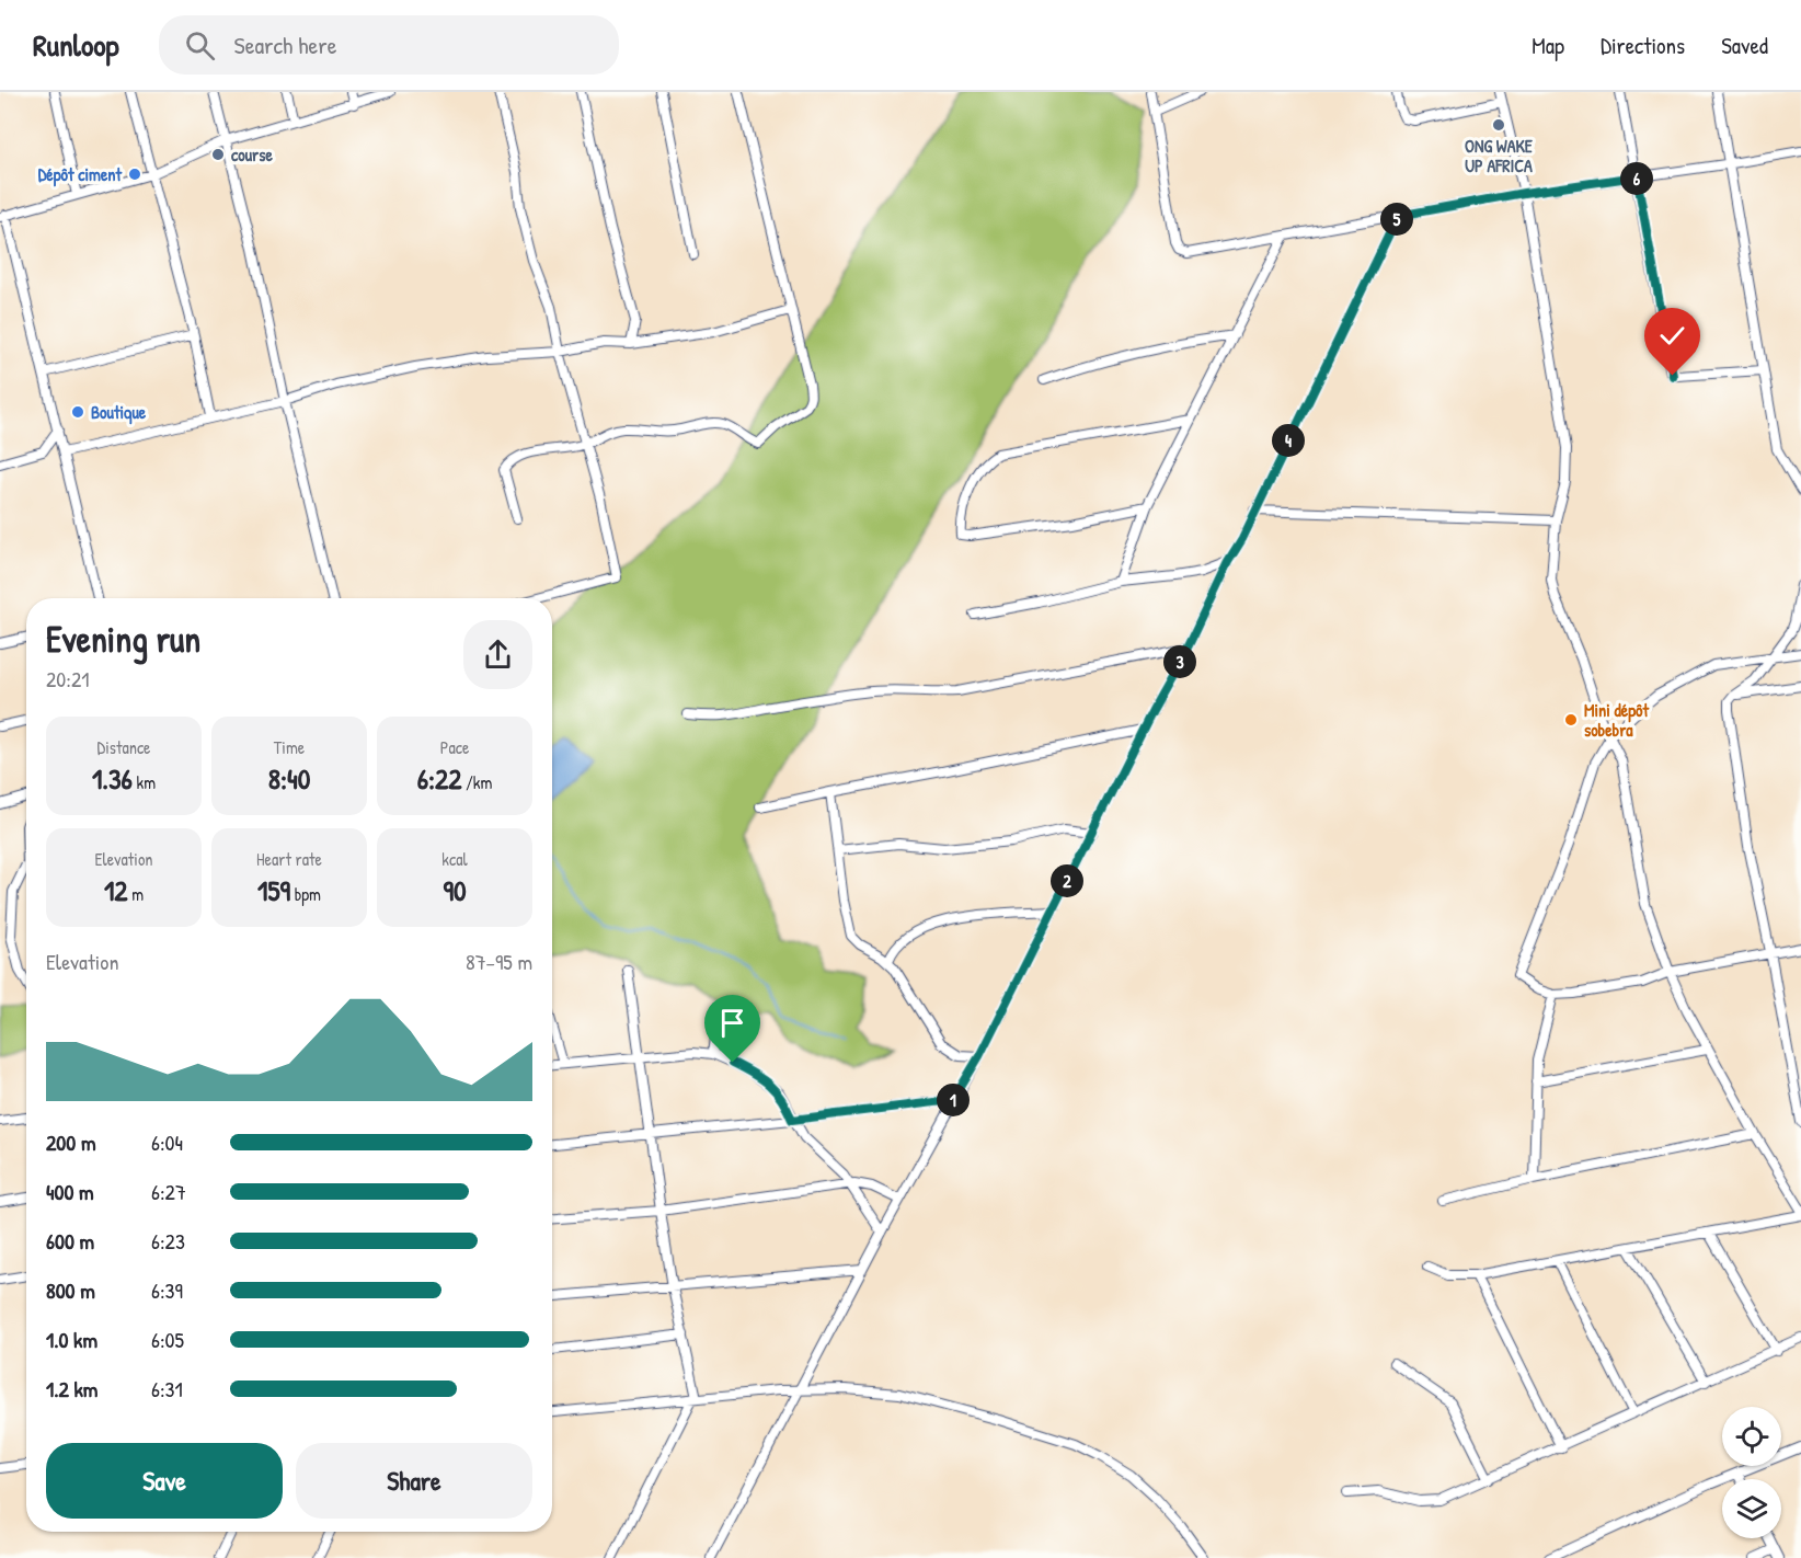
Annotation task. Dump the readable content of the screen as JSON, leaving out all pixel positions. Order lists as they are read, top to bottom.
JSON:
{
  "places": [
    "ONG WAKE UP AFRICA",
    "course",
    "Dépôt ciment",
    "Boutique",
    "Mini dépôt sobebra"
  ],
  "page": {
    "header": "Runloop",
    "search": "Search here",
    "nav": ["Map", "Directions", "Saved"],
    "pins": [
      "6",
      "5",
      "4",
      "3",
      "2",
      "1"
    ],
    "heading": ["Evening run", "20:21"],
    "stats": [
      ["Distance", "1.36 km"],
      ["Time", "8:40"],
      ["Pace", "6:22 /km"],
      ["Elevation", "12 m"],
      ["Heart rate", "159 bpm"],
      ["kcal", "90"]
    ],
    "chart": ["Elevation", "87–95 m"],
    "list": [
      {
        "name": "200 m",
        "note": "6:04"
      },
      {
        "name": "400 m",
        "note": "6:27"
      },
      {
        "name": "600 m",
        "note": "6:23"
      },
      {
        "name": "800 m",
        "note": "6:39"
      },
      {
        "name": "1.0 km",
        "note": "6:05"
      },
      {
        "name": "1.2 km",
        "note": "6:31"
      }
    ],
    "buttons": ["Save", "Share"]
  }
}
